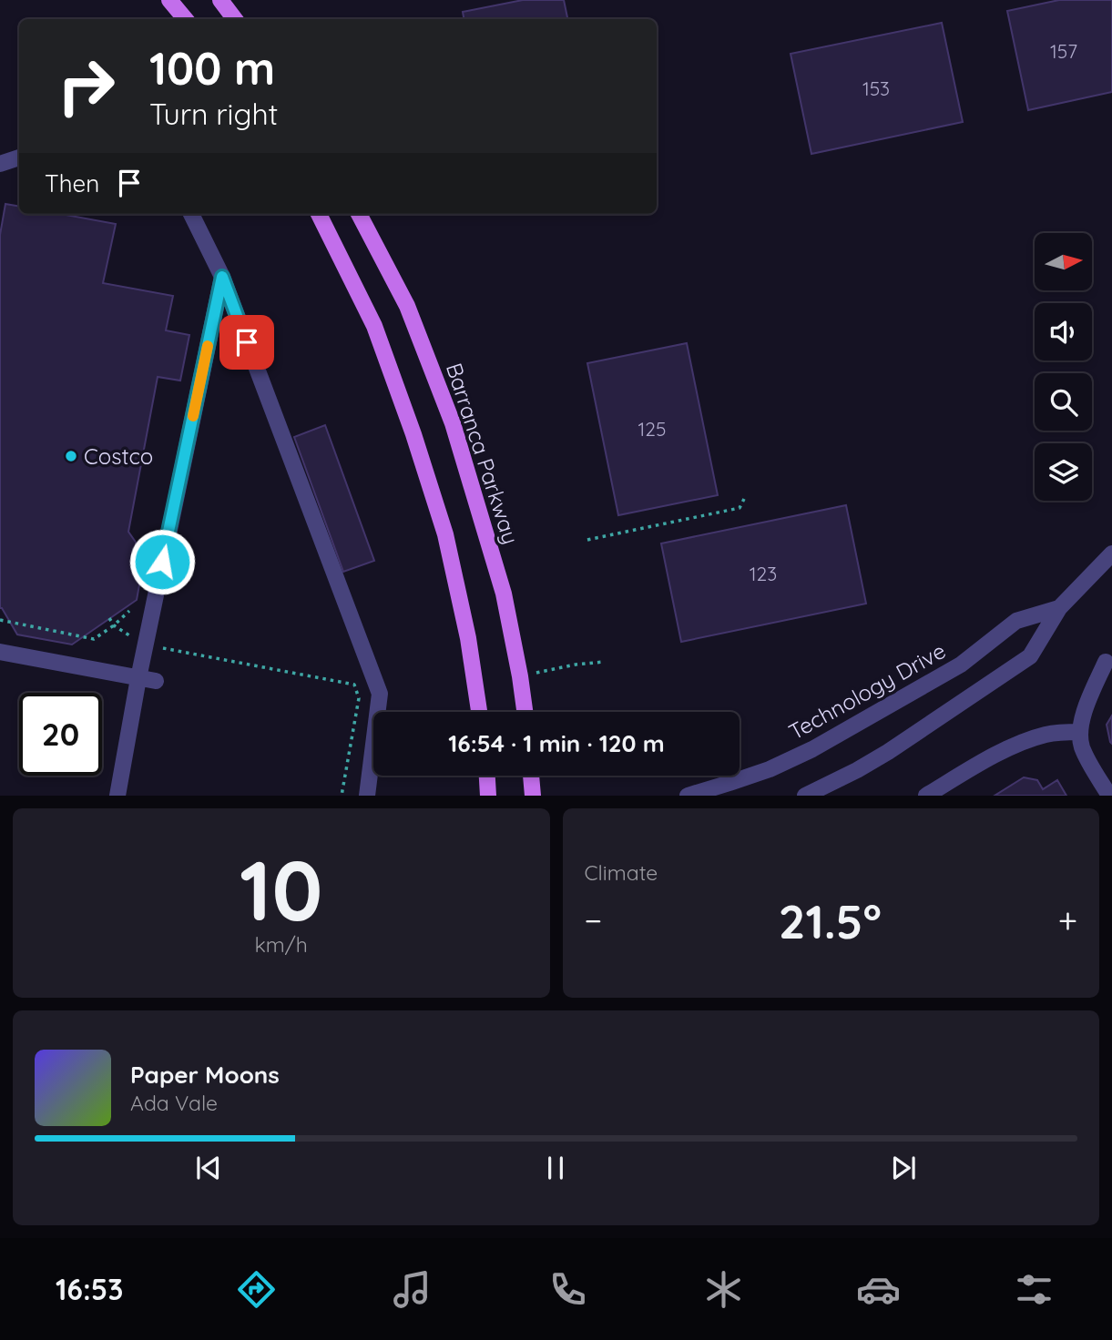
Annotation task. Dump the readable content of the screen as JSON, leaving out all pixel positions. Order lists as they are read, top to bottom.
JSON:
{
  "streets": {
    "main road": ["Barranca Parkway"],
    "street": ["Technology Drive"]
  },
  "places": ["Costco"],
  "house_numbers": [
    "157",
    "153",
    "125",
    "123"
  ],
  "north": "right",
  "page": {
    "turn": ["100 m", "Turn right"],
    "then": "Then",
    "limit": "20",
    "trip": "16:54 · 1 min · 120 m",
    "tile": [
      ["10", "km/h"],
      "Climate"
    ],
    "heat": ["−", "21.5°", "+"],
    "song": ["Paper Moons", "Ada Vale"],
    "tabs": "16:53"
  }
}
